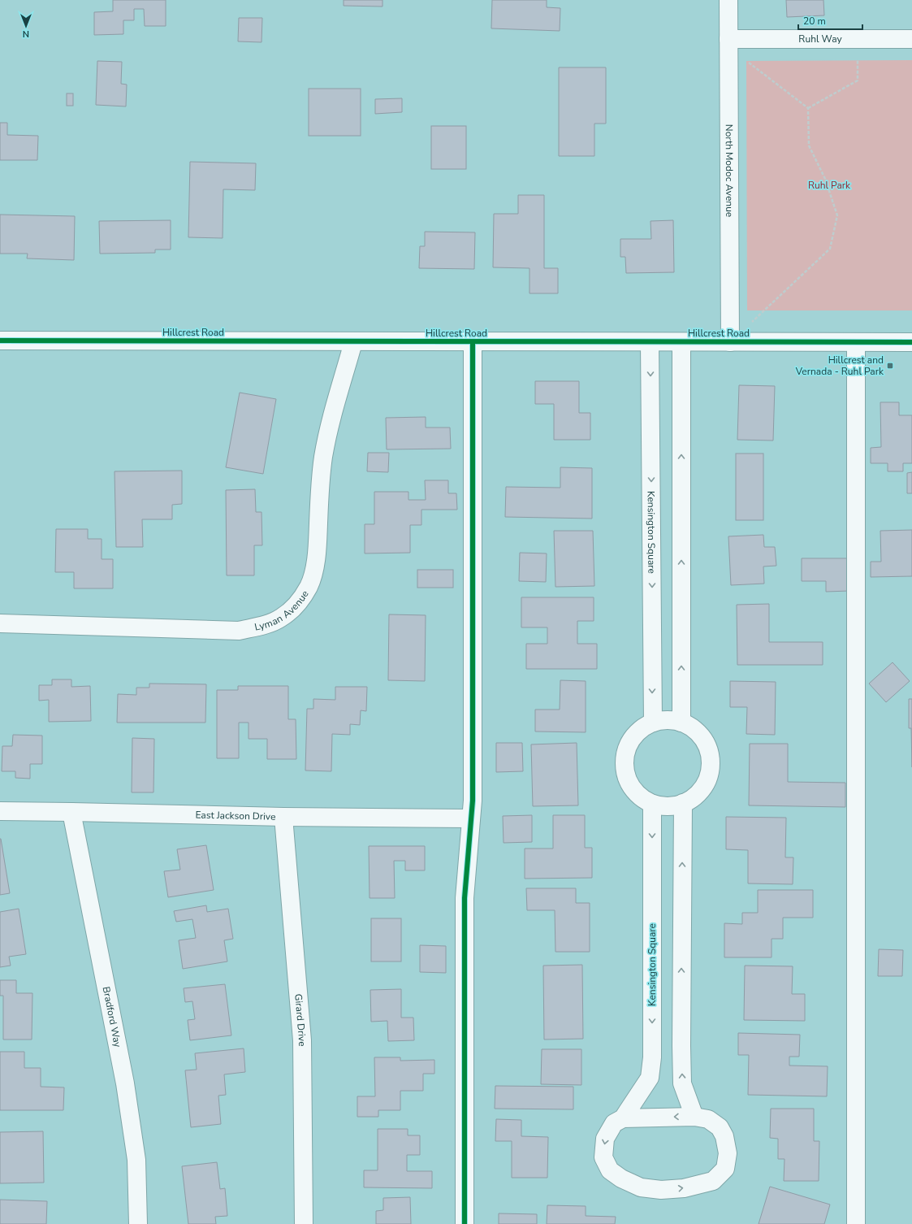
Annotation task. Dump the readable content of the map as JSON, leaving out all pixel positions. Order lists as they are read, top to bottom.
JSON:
{
  "streets": {
    "street": [
      "Ruhl Way",
      "North Modoc Avenue",
      "Hillcrest Road",
      "Kensington Square",
      "Lyman Avenue",
      "East Jackson Drive",
      "Bradford Way",
      "Girard Drive"
    ]
  },
  "crossings": [
    ["Ruhl Way", "North Modoc Avenue"],
    ["North Modoc Avenue", "Hillcrest Road"],
    ["Hillcrest Road", "Kensington Square"],
    ["Hillcrest Road", "Lyman Avenue"],
    ["East Jackson Drive", "Bradford Way"],
    ["East Jackson Drive", "Girard Drive"]
  ],
  "parks": ["Ruhl Park"],
  "places": {
    "transit": ["Hillcrest and Vernada - Ruhl Park"]
  },
  "scale_bar": "20 m",
  "north": "bottom"
}
